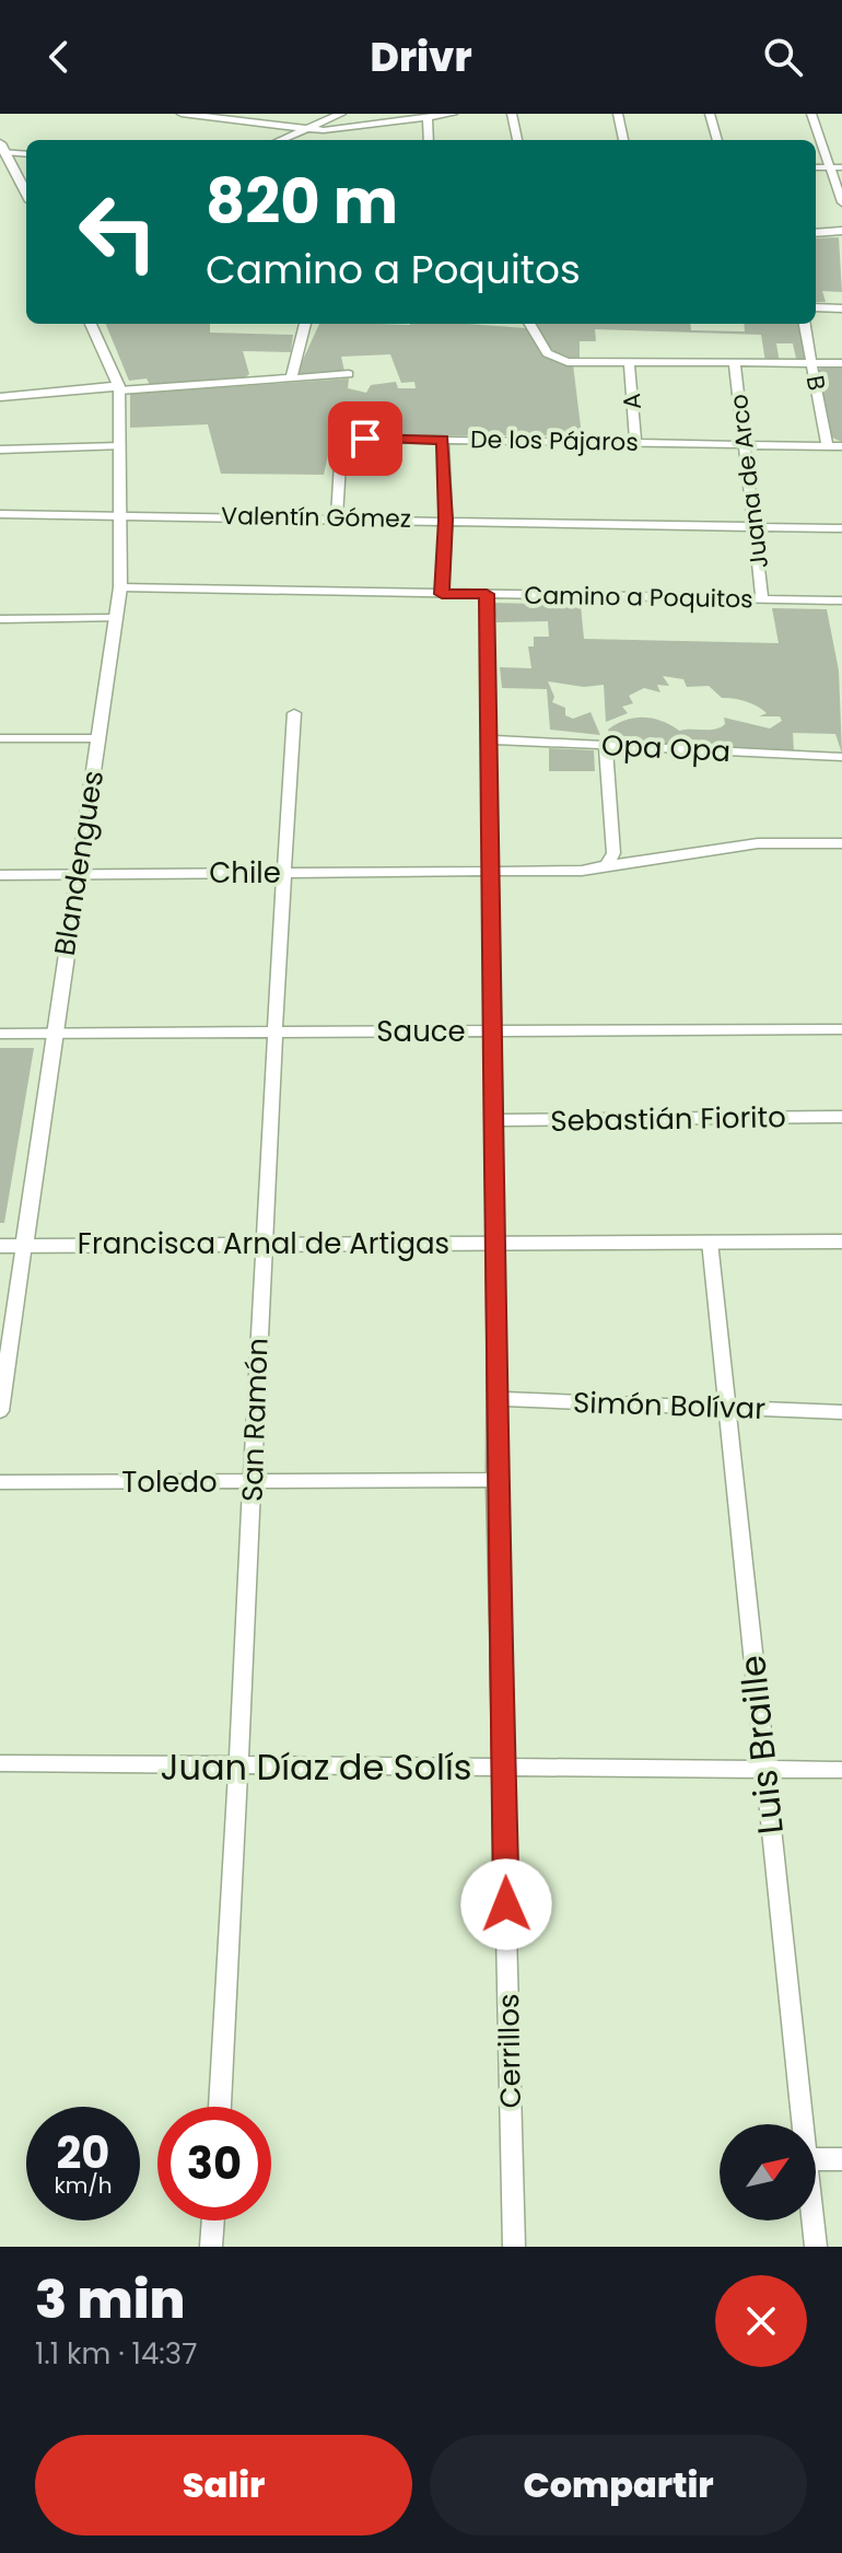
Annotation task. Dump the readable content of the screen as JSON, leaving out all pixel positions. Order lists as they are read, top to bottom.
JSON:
{
  "streets": {
    "street": [
      "B",
      "A",
      "De los Pájaros",
      "Juana de Arco",
      "Valentín Gómez",
      "Camino a Poquitos",
      "Opa Opa",
      "Blandengues",
      "Chile",
      "Sauce",
      "Sebastián Fiorito",
      "Francisca Arnal de Artigas",
      "Simón Bolívar",
      "San Ramón",
      "Toledo",
      "Luis Braille",
      "Juan Díaz de Solís",
      "Cerrillos"
    ]
  },
  "crossings": [
    ["B", "De los Pájaros"],
    ["A", "De los Pájaros"],
    ["De los Pájaros", "Juana de Arco"],
    ["De los Pájaros", "Valentín Gómez"],
    ["Juana de Arco", "Valentín Gómez"],
    ["Juana de Arco", "Camino a Poquitos"],
    ["Valentín Gómez", "Blandengues"],
    ["Camino a Poquitos", "Blandengues"],
    ["Camino a Poquitos", "Cerrillos"],
    ["Opa Opa", "Cerrillos"],
    ["Blandengues", "Chile"],
    ["Blandengues", "Sauce"],
    ["Blandengues", "Francisca Arnal de Artigas"],
    ["Chile", "San Ramón"],
    ["Chile", "Cerrillos"],
    ["Sauce", "San Ramón"],
    ["Sauce", "Cerrillos"],
    ["Sebastián Fiorito", "Cerrillos"],
    ["Francisca Arnal de Artigas", "San Ramón"],
    ["Francisca Arnal de Artigas", "Luis Braille"],
    ["Francisca Arnal de Artigas", "Cerrillos"],
    ["Simón Bolívar", "Luis Braille"],
    ["Simón Bolívar", "Cerrillos"],
    ["San Ramón", "Toledo"],
    ["San Ramón", "Juan Díaz de Solís"],
    ["Toledo", "Cerrillos"],
    ["Luis Braille", "Juan Díaz de Solís"],
    ["Juan Díaz de Solís", "Cerrillos"]
  ],
  "north": "top right",
  "page": {
    "header": "Drivr",
    "turn": ["820 m", "Camino a Poquitos"],
    "speed": "20 km/h",
    "limit": "30",
    "heading": ["3 min", "1.1 km · 14:37"],
    "buttons": ["Salir", "Compartir"]
  }
}
